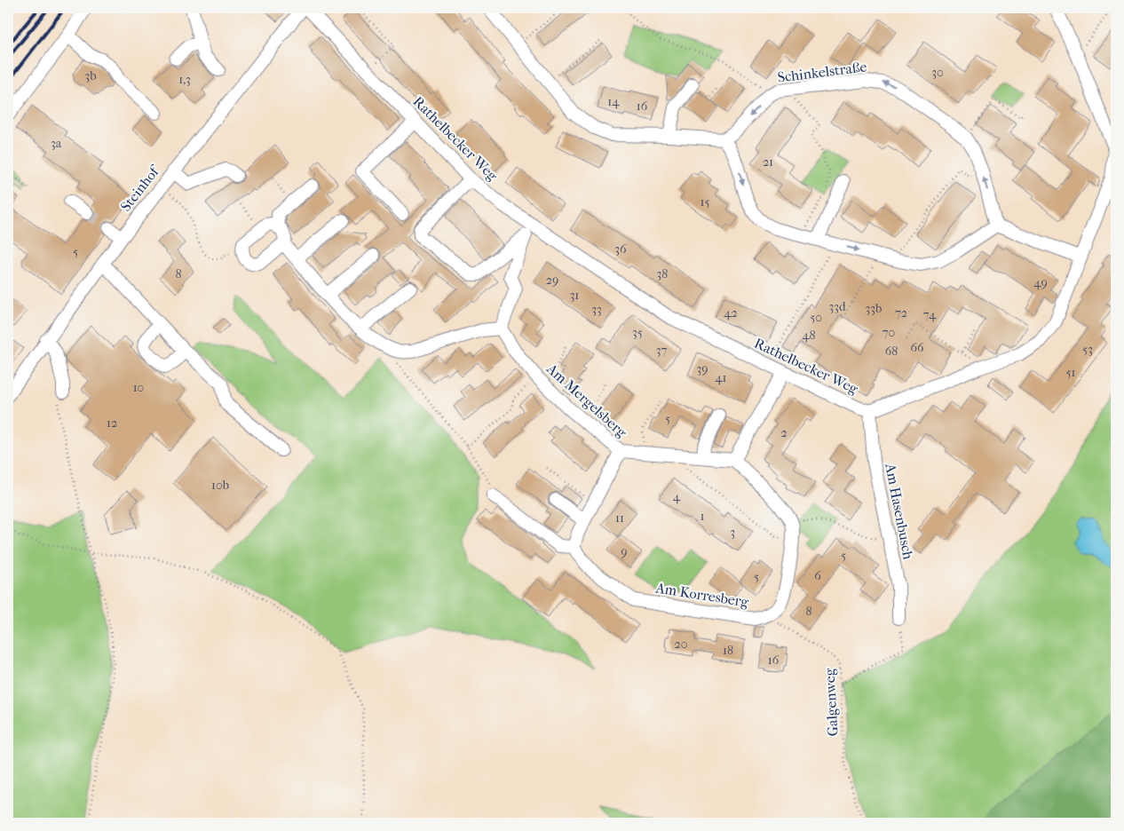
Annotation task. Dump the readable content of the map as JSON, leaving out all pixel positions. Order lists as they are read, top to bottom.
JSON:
{
  "streets": {
    "street": [
      "Schinkelstraße",
      "Rathelbecker Weg",
      "Steinhof",
      "Am Mergelsberg",
      "Am Hasenbusch",
      "Am Korresberg"
    ],
    "path": ["Galgenweg"]
  },
  "crossings": [
    ["Rathelbecker Weg", "Am Hasenbusch"],
    ["Am Korresberg", "Galgenweg"]
  ],
  "house_numbers": [
    "30",
    "3b",
    "1,3",
    "14",
    "16",
    "3a",
    "21",
    "15",
    "36",
    "5",
    "8",
    "38",
    "29",
    "49",
    "31",
    "33d",
    "33b",
    "33",
    "42",
    "72",
    "74",
    "50",
    "35",
    "70",
    "48",
    "66",
    "53",
    "37",
    "68",
    "39",
    "51",
    "41",
    "10",
    "5",
    "12",
    "2",
    "10b",
    "4",
    "1",
    "11",
    "3",
    "9",
    "5",
    "6",
    "5",
    "8",
    "20",
    "18",
    "16"
  ]
}
